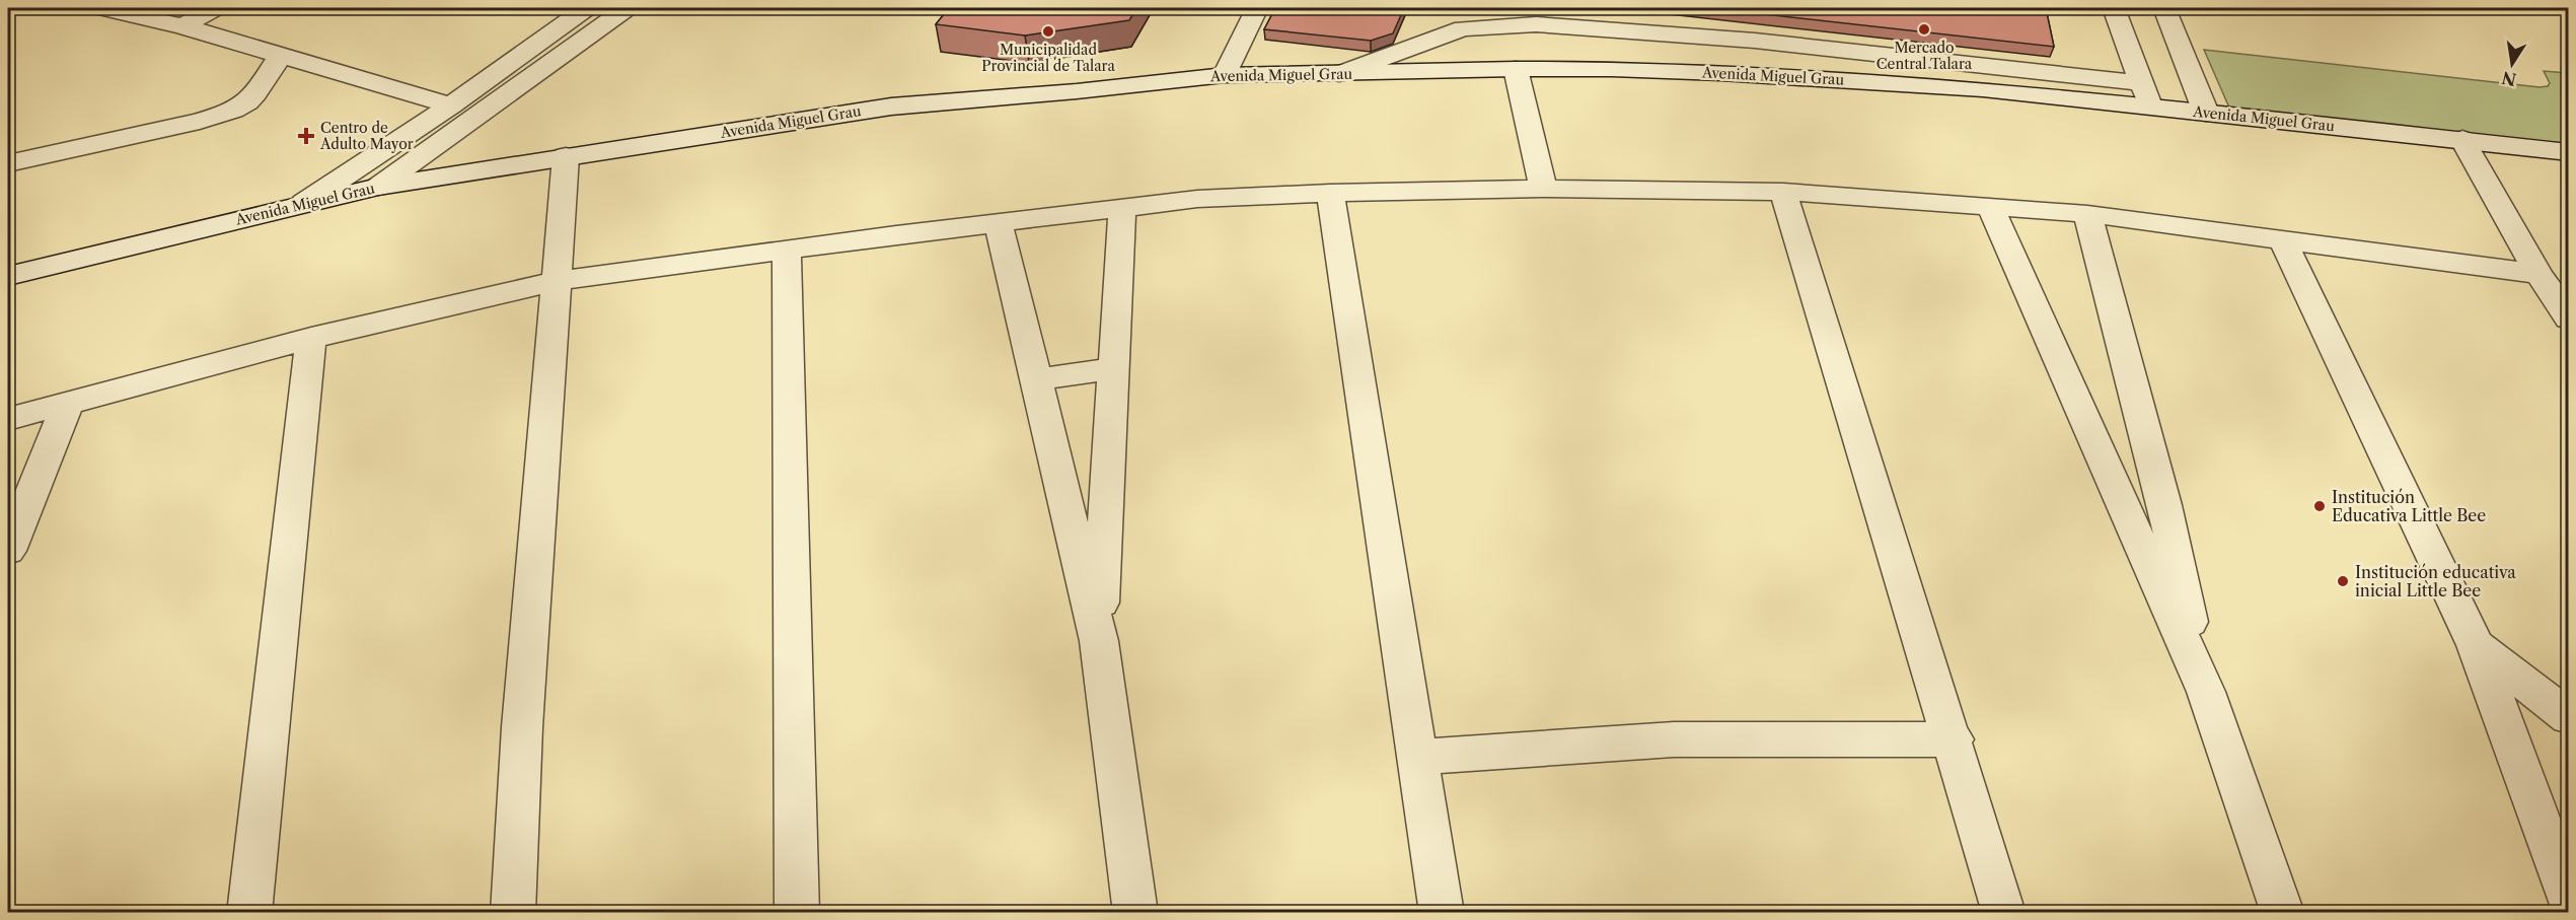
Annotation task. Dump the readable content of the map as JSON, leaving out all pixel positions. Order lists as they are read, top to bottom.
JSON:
{
  "streets": {
    "street": ["Avenida Miguel Grau"]
  },
  "places": {
    "other": [
      "Mercado Central Talara",
      "Municipalidad Provincial de Talara",
      "Institución Educativa Little Bee",
      "Institución educativa inicial Little Bee"
    ],
    "health": ["Centro de Adulto Mayor"]
  },
  "north": "bottom"
}
